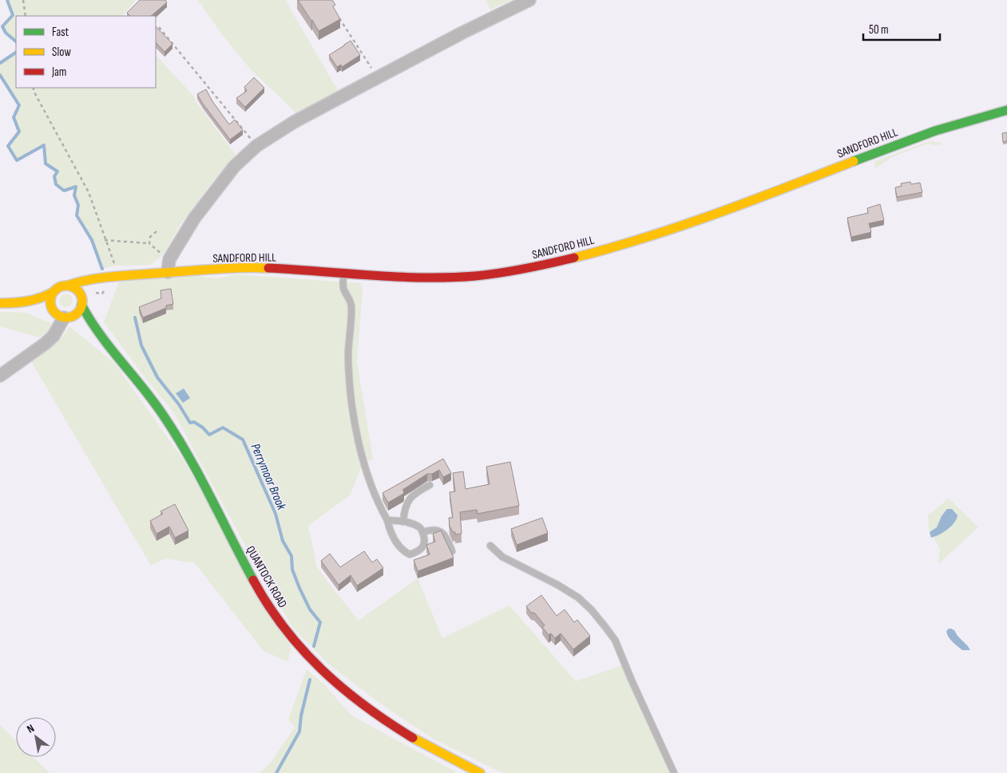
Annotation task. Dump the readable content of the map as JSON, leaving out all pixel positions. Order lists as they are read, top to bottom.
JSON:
{
  "streets": {
    "main road": ["SANDFORD HILL", "QUANTOCK ROAD"]
  },
  "crossings": [
    ["SANDFORD HILL", "QUANTOCK ROAD"]
  ],
  "water": ["Perrymoor Brook"],
  "legend": ["Fast", "Slow", "Jam"],
  "scale_bar": "50 m",
  "north": "top left"
}
